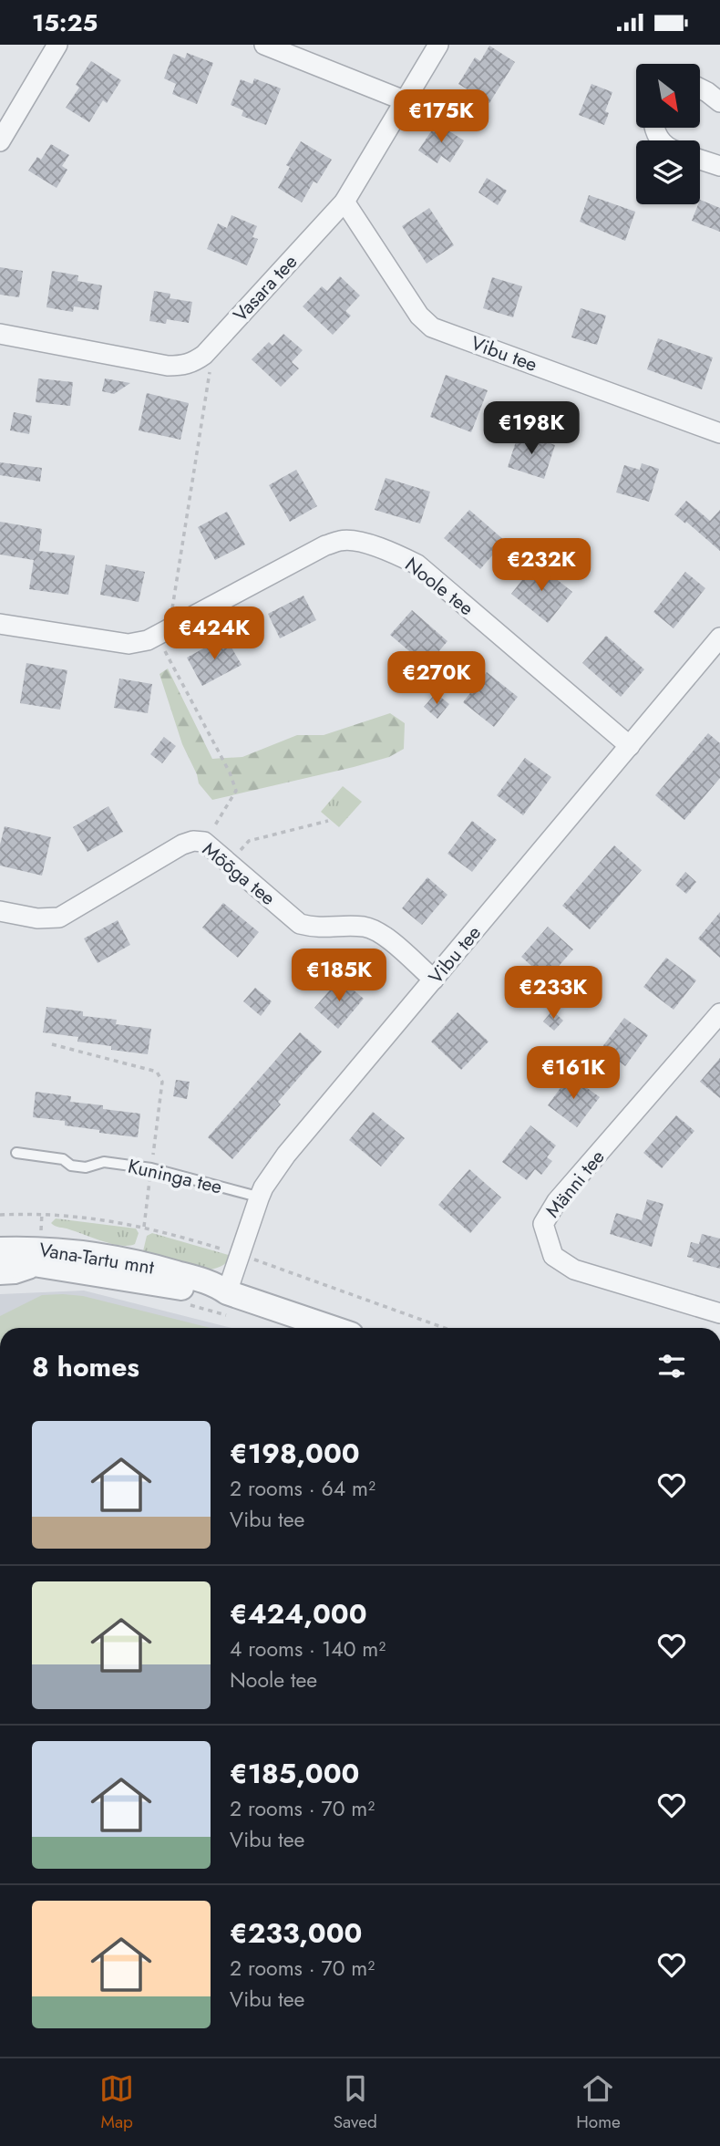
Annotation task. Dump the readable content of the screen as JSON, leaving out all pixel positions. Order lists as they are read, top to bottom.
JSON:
{
  "streets": {
    "street": [
      "Vasara tee",
      "Vibu tee",
      "Noole tee",
      "Mõõga tee",
      "Männi tee",
      "Vana-Tartu mnt"
    ],
    "lane": ["Kuninga tee"]
  },
  "crossings": [
    ["Vasara tee", "Vibu tee"],
    ["Vibu tee", "Noole tee"],
    ["Vibu tee", "Mõõga tee"],
    ["Vibu tee", "Kuninga tee"],
    ["Vibu tee", "Vana-Tartu mnt"]
  ],
  "north": "bottom right",
  "page": {
    "status": "15:25",
    "price": [
      "€175K",
      "€198K",
      "€232K",
      "€424K",
      "€270K",
      "€185K",
      "€233K",
      "€161K"
    ],
    "heading": "8 homes",
    "list": [
      {
        "name": "€198,000",
        "note": "2 rooms · 64 m² · Vibu tee"
      },
      {
        "name": "€424,000",
        "note": "4 rooms · 140 m² · Noole tee"
      },
      {
        "name": "€185,000",
        "note": "2 rooms · 70 m² · Vibu tee"
      },
      {
        "name": "€233,000",
        "note": "2 rooms · 70 m² · Vibu tee"
      }
    ],
    "tabs": ["Map", "Saved", "Home"]
  }
}
